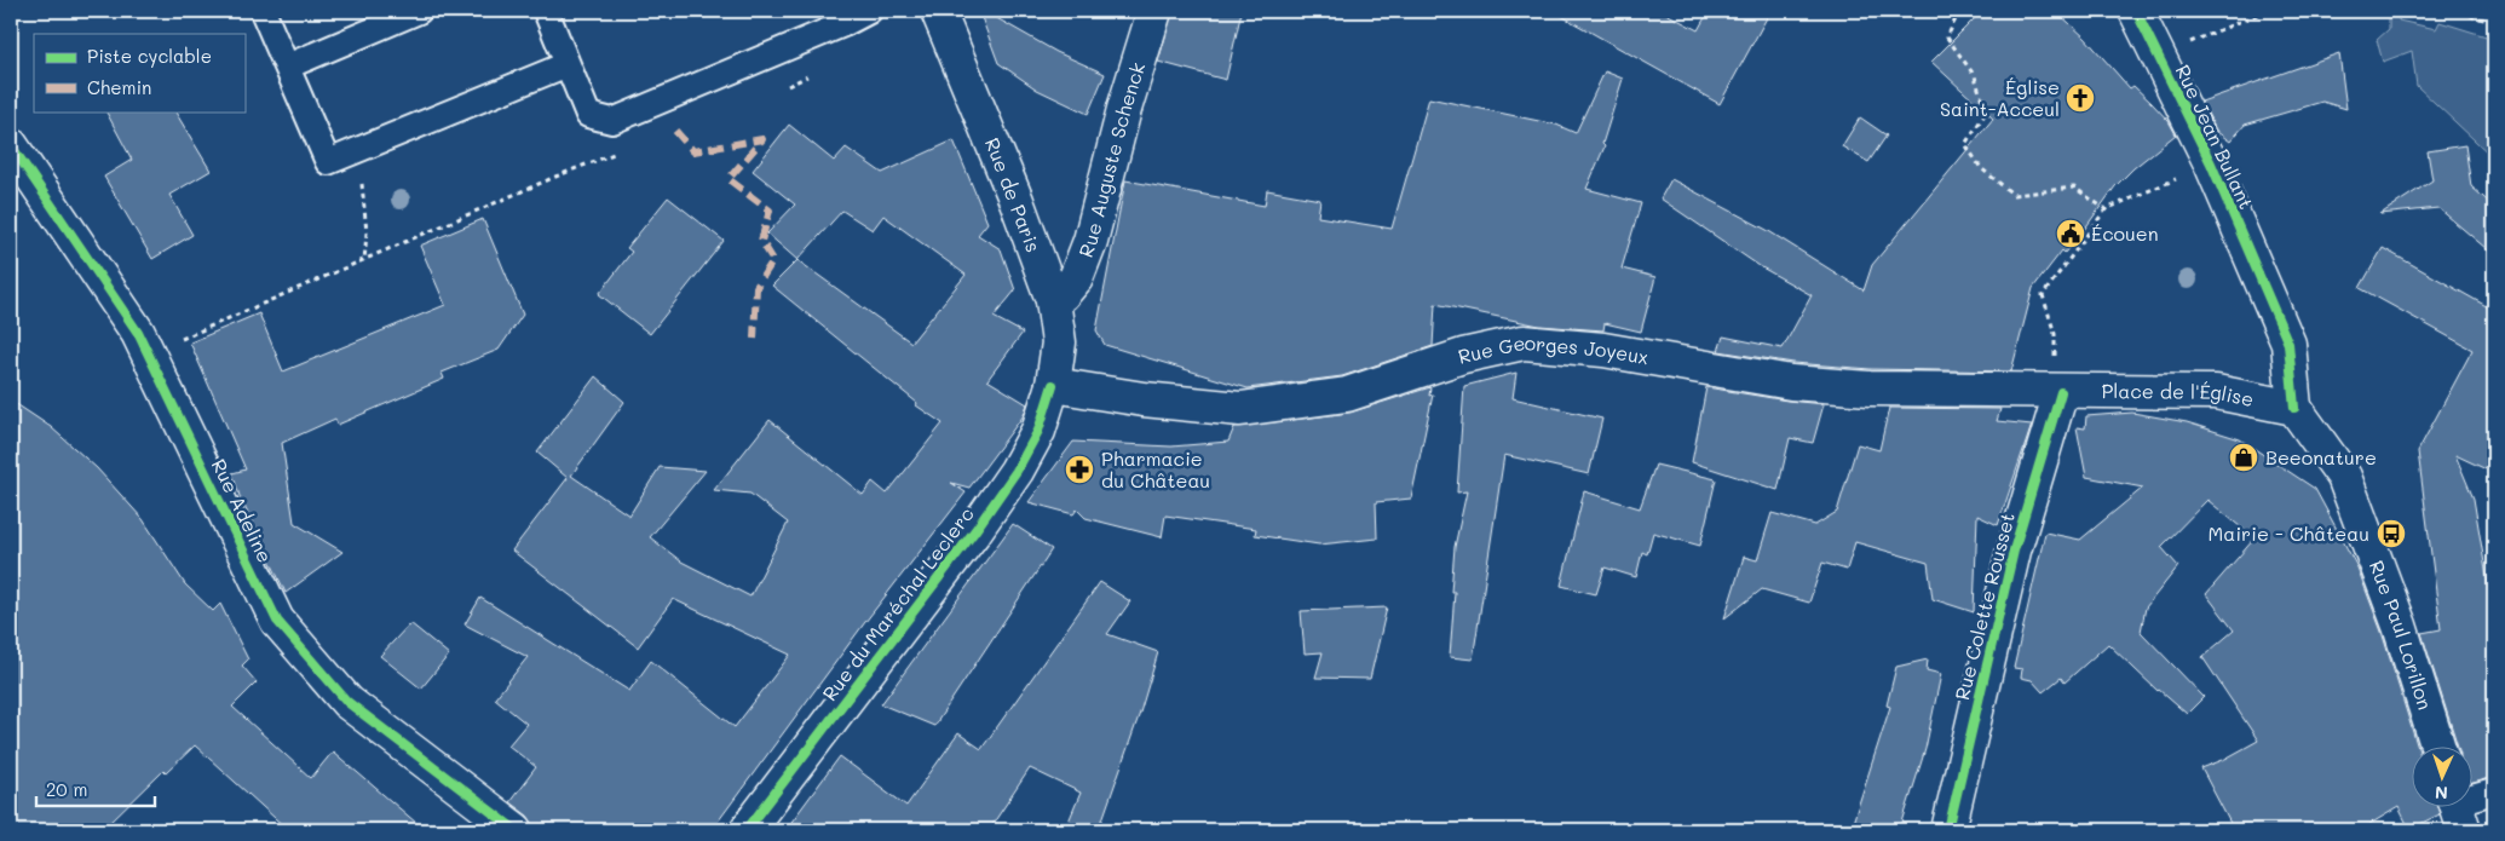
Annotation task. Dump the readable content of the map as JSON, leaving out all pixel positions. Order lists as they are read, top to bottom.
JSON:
{
  "streets": {
    "main road": [
      "Rue Jean Bullant",
      "Rue Auguste Schenck",
      "Rue de Paris",
      "Rue Georges Joyeux",
      "Place de l'Église",
      "Rue Adeline",
      "Rue du Maréchal Leclerc",
      "Rue Colette Rousset",
      "Rue Paul Lorillon"
    ]
  },
  "crossings": [
    ["Rue Jean Bullant", "Place de l'Église"],
    ["Rue Jean Bullant", "Rue Paul Lorillon"],
    ["Rue Auguste Schenck", "Rue de Paris"],
    ["Rue de Paris", "Rue Georges Joyeux"],
    ["Rue de Paris", "Rue du Maréchal Leclerc"],
    ["Rue Georges Joyeux", "Place de l'Église"],
    ["Rue Georges Joyeux", "Rue du Maréchal Leclerc"],
    ["Rue Georges Joyeux", "Rue Colette Rousset"],
    ["Place de l'Église", "Rue Colette Rousset"],
    ["Place de l'Église", "Rue Paul Lorillon"]
  ],
  "places": {
    "church": ["Église Saint-Acceul"],
    "public building": ["Écouen"],
    "shop": ["Beeonature"],
    "pharmacy": ["Pharmacie du Château"],
    "bus stop": ["Mairie - Château"]
  },
  "legend": ["Piste cyclable", "Chemin"],
  "scale_bar": "20 m",
  "north": "bottom"
}
